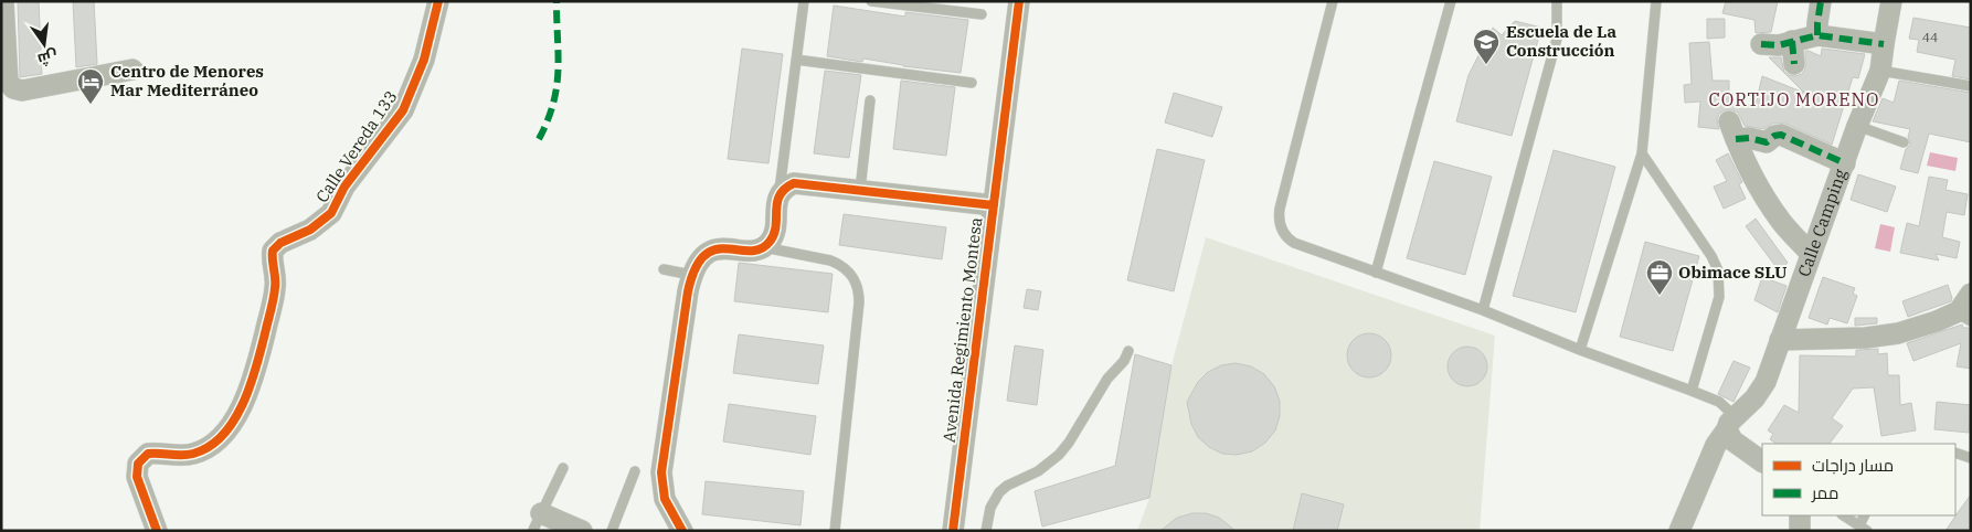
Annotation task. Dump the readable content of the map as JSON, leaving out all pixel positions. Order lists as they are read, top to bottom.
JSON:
{
  "streets": {
    "street": ["Calle Vereda 133", "Calle Camping", "Avenida Regimiento Montesa"]
  },
  "districts": ["CORTIJO MORENO"],
  "places": {
    "school or university": ["Escuela de La Construcción"],
    "hotel": ["Centro de Menores Mar Mediterráneo"],
    "office": ["Obimace SLU"]
  },
  "house_numbers": ["44"],
  "legend": ["مسار دراجات", "ممر"],
  "north": "bottom"
}
